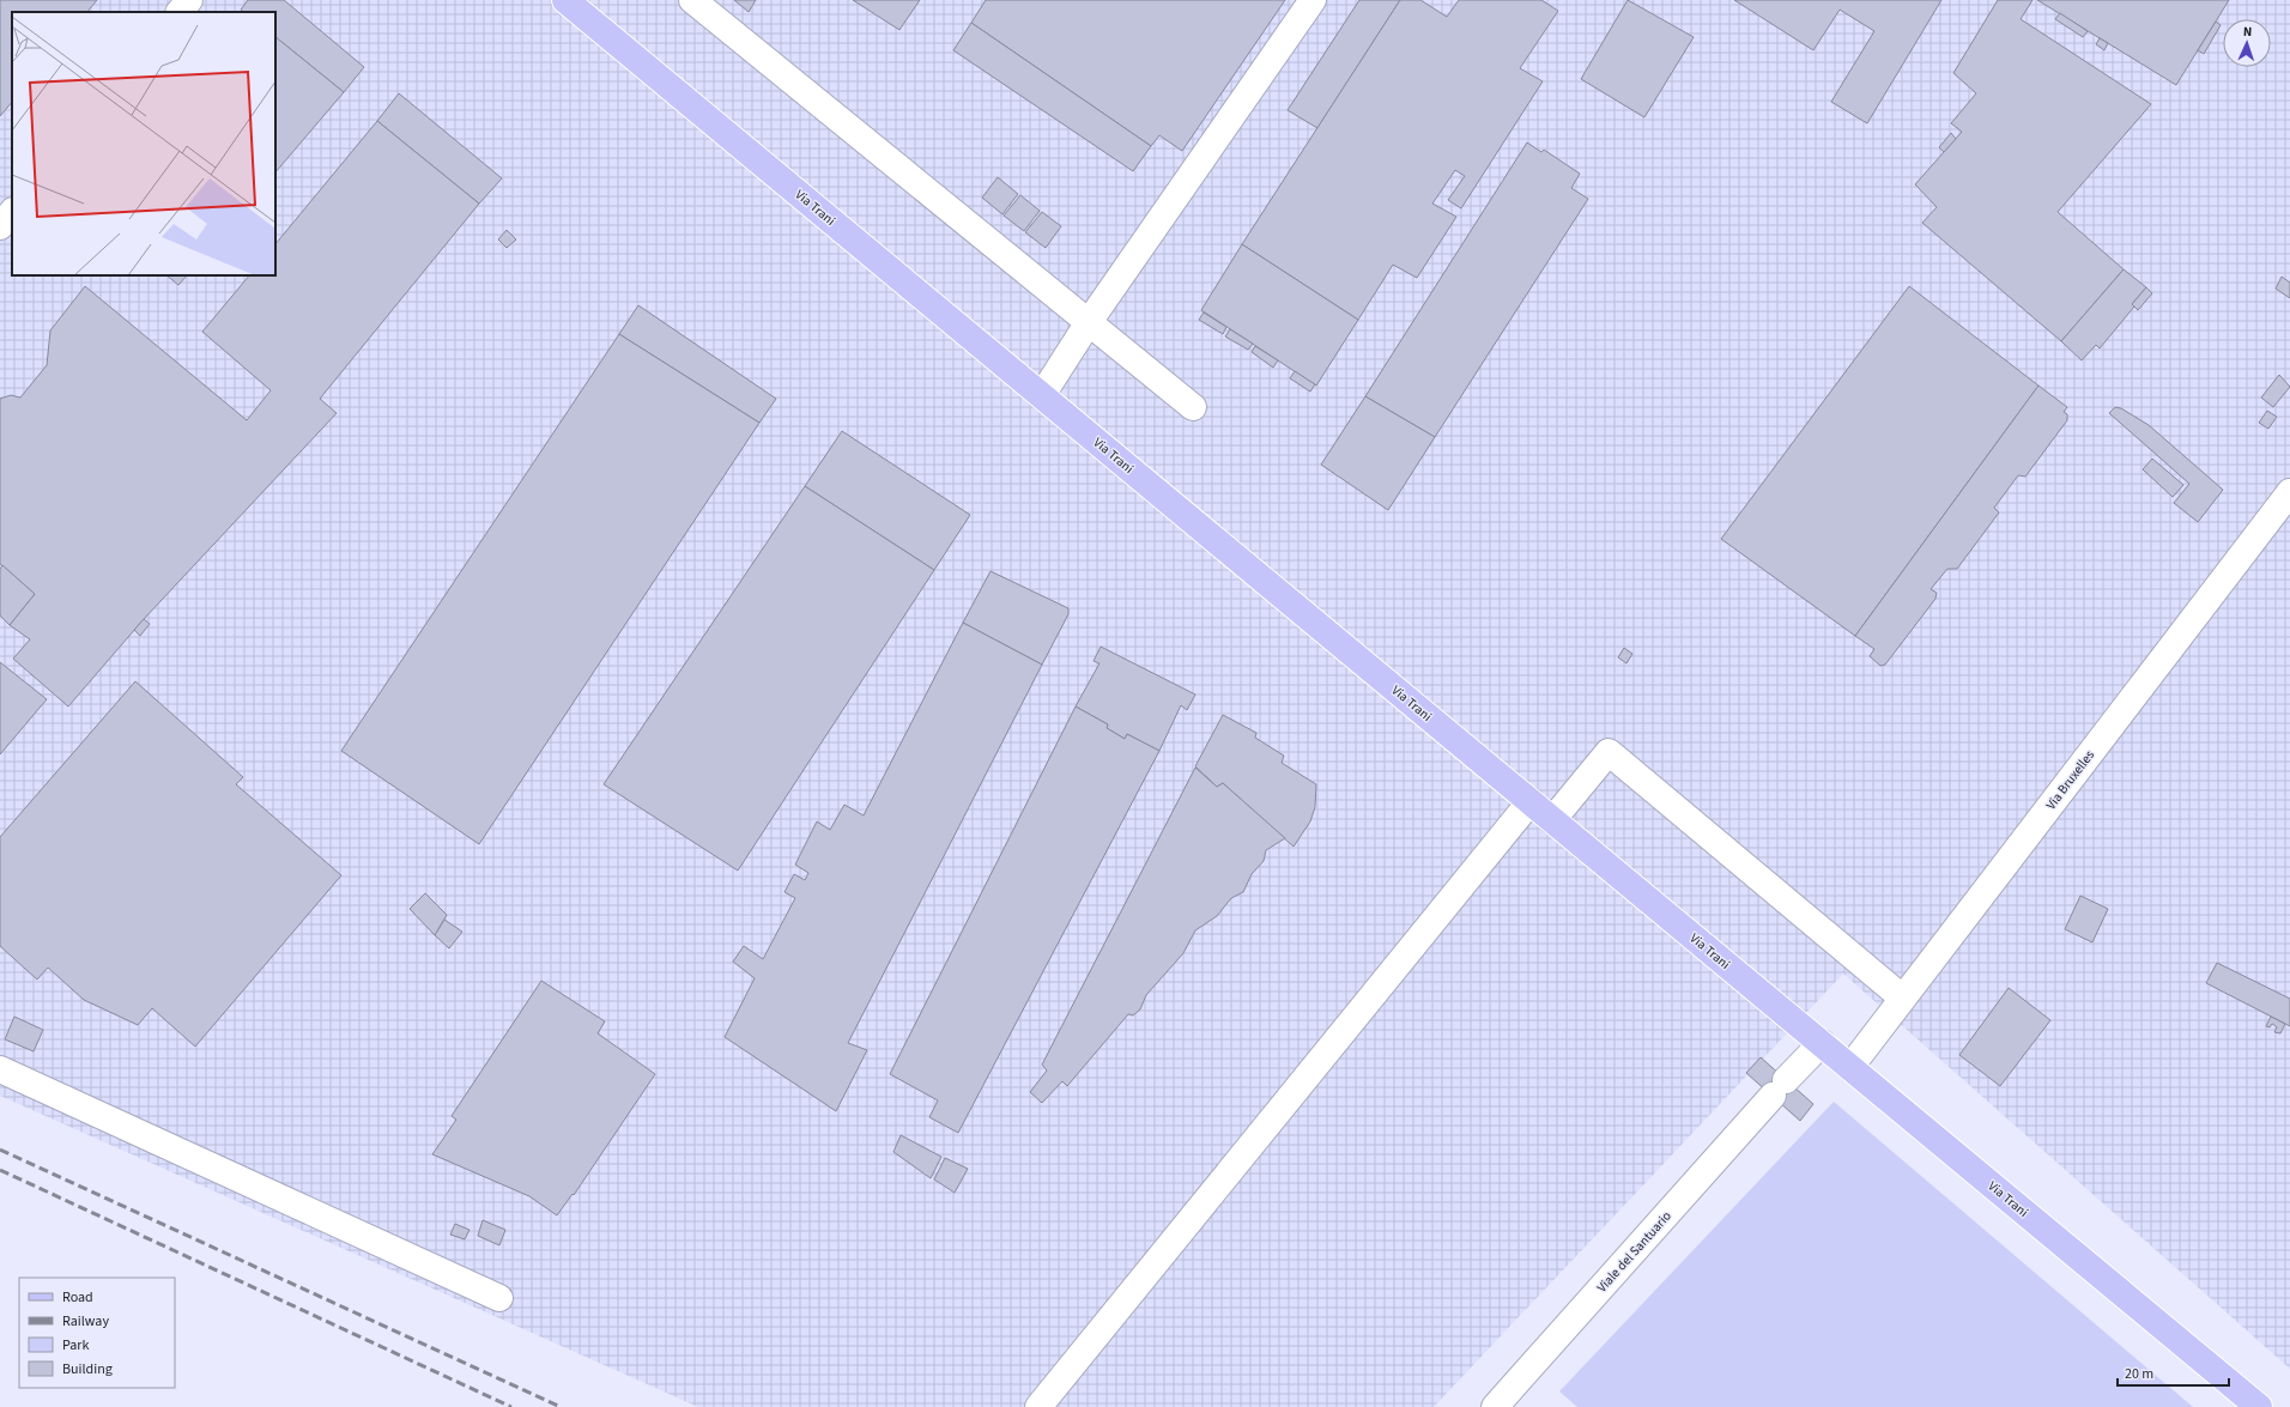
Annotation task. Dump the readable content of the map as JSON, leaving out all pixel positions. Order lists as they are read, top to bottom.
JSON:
{
  "streets": {
    "main road": ["Via Trani"],
    "street": ["Via Bruxelles", "Viale del Santuario"]
  },
  "crossings": [
    ["Via Trani", "Via Bruxelles"],
    ["Via Trani", "Viale del Santuario"]
  ],
  "legend": [
    "Road",
    "Railway",
    "Park",
    "Building"
  ],
  "scale_bar": "20 m",
  "north": "top"
}
